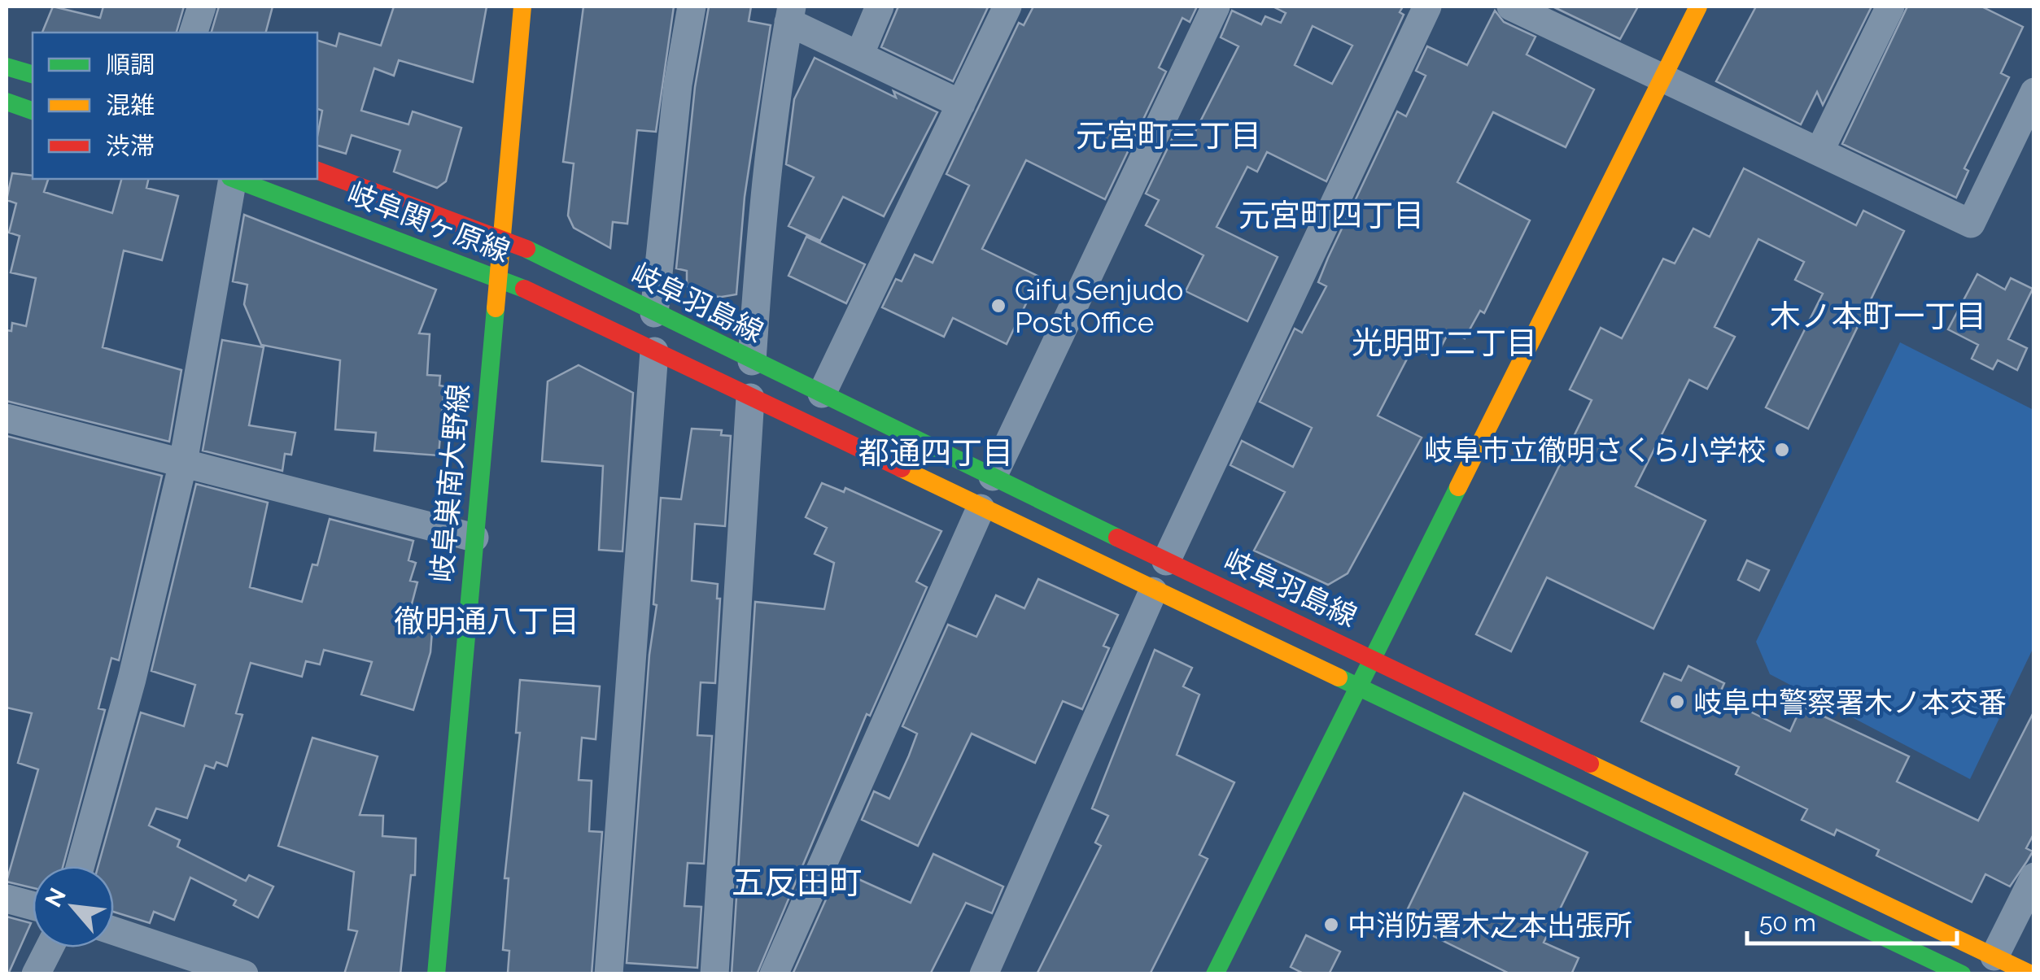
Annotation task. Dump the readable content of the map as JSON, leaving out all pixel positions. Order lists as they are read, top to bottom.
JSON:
{
  "streets": {
    "main road": ["岐阜関ヶ原線", "岐阜羽島線", "岐阜巣南大野線"]
  },
  "crossings": [
    ["岐阜関ヶ原線", "岐阜羽島線"],
    ["岐阜関ヶ原線", "岐阜巣南大野線"]
  ],
  "districts": [
    "元宮町三丁目",
    "元宮町四丁目",
    "木ノ本町一丁目",
    "光明町二丁目",
    "都通四丁目",
    "徹明通八丁目",
    "五反田町"
  ],
  "places": [
    "Gifu Senjudo Post Office",
    "岐阜市立徹明さくら小学校",
    "岐阜中警察署木ノ本交番",
    "中消防署木之本出張所"
  ],
  "legend": ["順調", "混雑", "渋滞"],
  "scale_bar": "50 m",
  "north": "top left"
}
